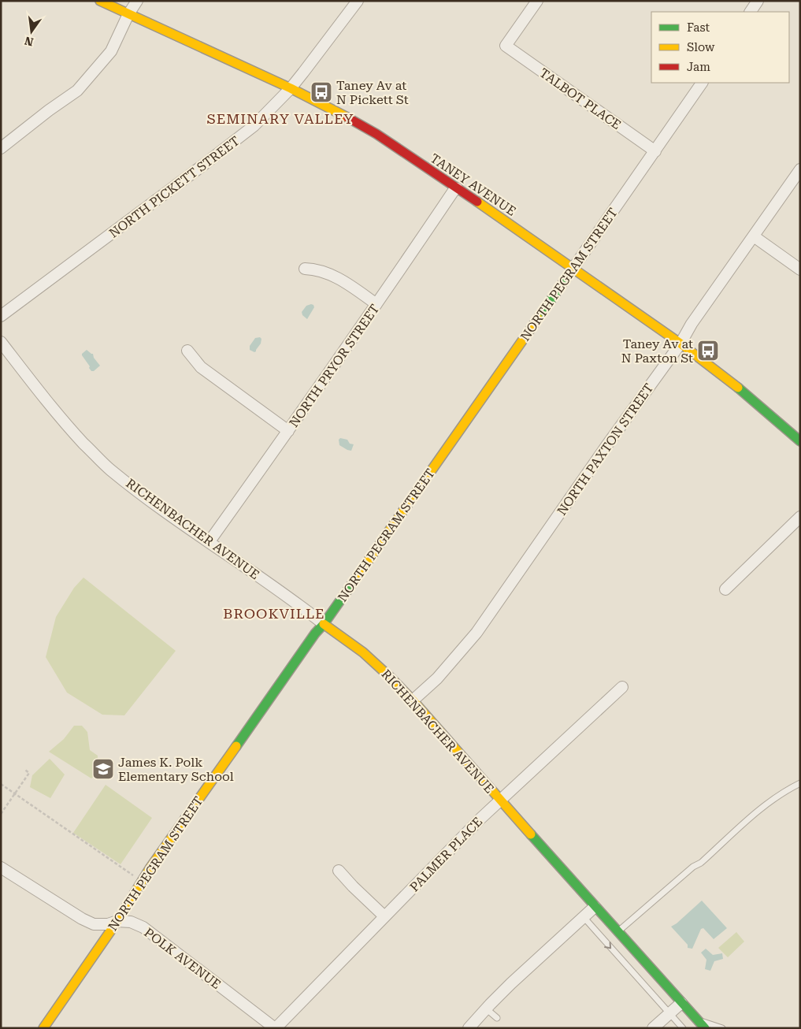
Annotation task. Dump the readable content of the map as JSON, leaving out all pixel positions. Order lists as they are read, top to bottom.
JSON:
{
  "streets": {
    "street": [
      "TALBOT PLACE",
      "TANEY AVENUE",
      "NORTH PICKETT STREET",
      "NORTH PEGRAM STREET",
      "NORTH PRYOR STREET",
      "NORTH PAXTON STREET",
      "RICHENBACHER AVENUE",
      "PALMER PLACE",
      "POLK AVENUE"
    ]
  },
  "crossings": [
    ["TALBOT PLACE", "NORTH PEGRAM STREET"],
    ["TANEY AVENUE", "NORTH PICKETT STREET"],
    ["TANEY AVENUE", "NORTH PEGRAM STREET"],
    ["TANEY AVENUE", "NORTH PRYOR STREET"],
    ["TANEY AVENUE", "NORTH PAXTON STREET"],
    ["NORTH PEGRAM STREET", "RICHENBACHER AVENUE"],
    ["NORTH PEGRAM STREET", "POLK AVENUE"],
    ["NORTH PRYOR STREET", "RICHENBACHER AVENUE"],
    ["NORTH PAXTON STREET", "RICHENBACHER AVENUE"],
    ["RICHENBACHER AVENUE", "PALMER PLACE"],
    ["PALMER PLACE", "POLK AVENUE"]
  ],
  "districts": ["SEMINARY VALLEY", "BROOKVILLE"],
  "places": {
    "bus stop": ["Taney Av at N Pickett St", "Taney Av at N Paxton St"],
    "school or university": ["James K. Polk Elementary School"]
  },
  "legend": ["Fast", "Slow", "Jam"],
  "north": "bottom"
}
